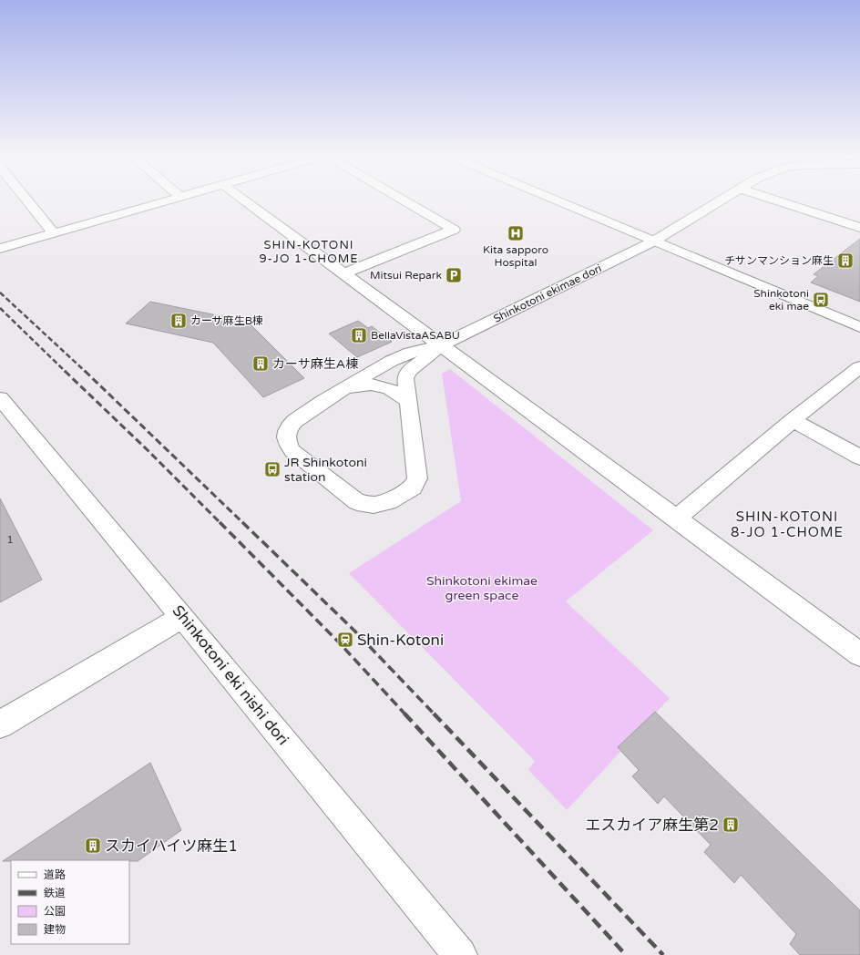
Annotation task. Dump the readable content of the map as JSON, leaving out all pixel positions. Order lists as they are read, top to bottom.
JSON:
{
  "streets": {
    "street": ["Shinkotoni ekimae dori", "Shinkotoni eki nishi dori"]
  },
  "districts": ["SHIN-KOTONI 9-JO 1-CHOME", "SHIN-KOTONI 8-JO 1-CHOME"],
  "parks": ["Shinkotoni ekimae green space"],
  "places": {
    "hospital": ["Kita sapporo Hospital"],
    "building": [
      "チサンマンション麻生",
      "カーサ麻生B棟",
      "BellaVistaASABU",
      "カーサ麻生A棟",
      "エスカイア麻生第2",
      "スカイハイツ麻生1"
    ],
    "parking": ["Mitsui Repark"],
    "bus stop": ["Shinkotoni eki mae", "JR Shinkotoni station"],
    "station": ["Shin-Kotoni"]
  },
  "house_numbers": ["1"],
  "legend": [
    "道路",
    "鉄道",
    "公園",
    "建物"
  ]
}
